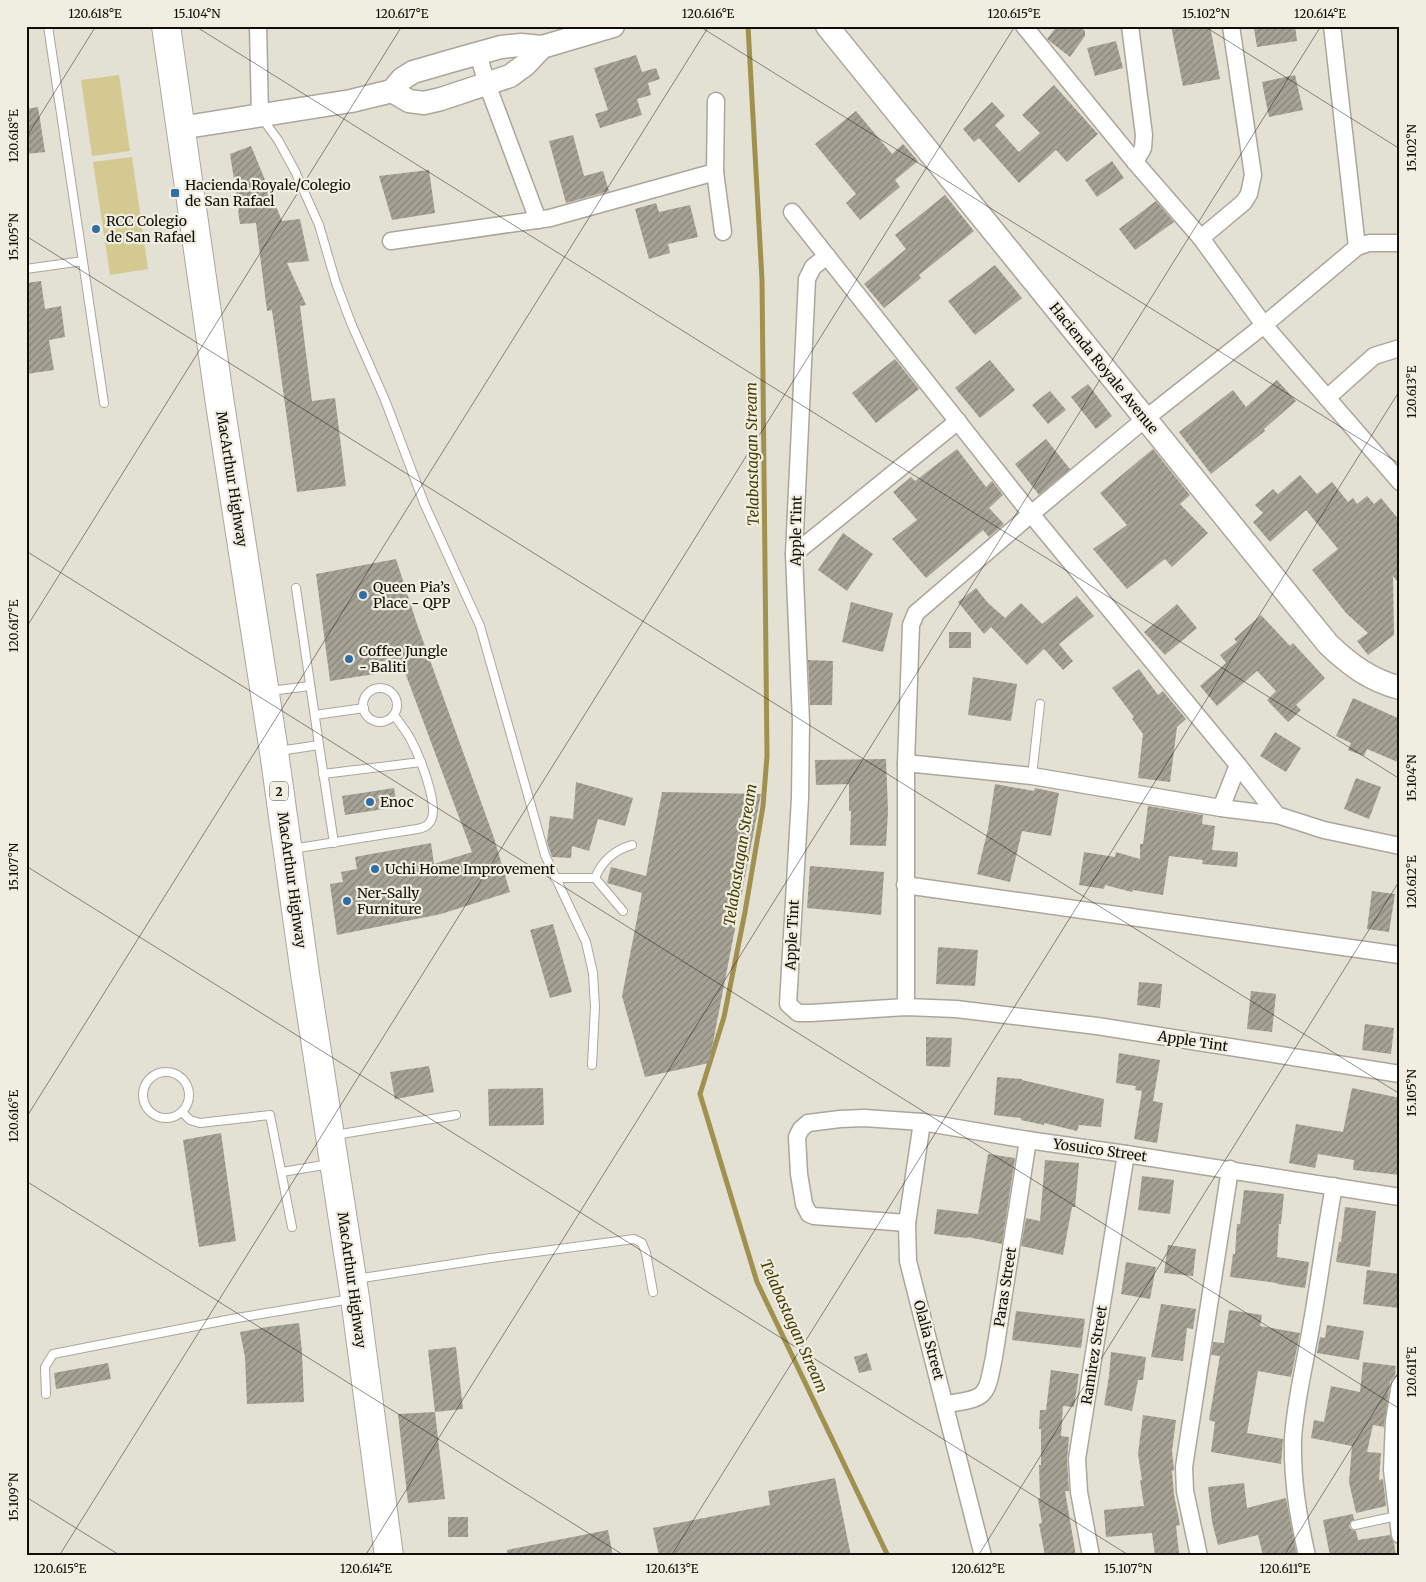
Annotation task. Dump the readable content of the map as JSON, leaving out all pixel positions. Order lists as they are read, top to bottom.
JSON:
{
  "streets": {
    "highway": ["MacArthur Highway", "2"],
    "street": [
      "Hacienda Royale Avenue",
      "Apple Tint",
      "Yosuico Street",
      "Paras Street",
      "Olalia Street",
      "Ramirez Street"
    ]
  },
  "crossings": [
    ["Yosuico Street", "Paras Street"],
    ["Yosuico Street", "Olalia Street"],
    ["Yosuico Street", "Ramirez Street"],
    ["Paras Street", "Olalia Street"]
  ],
  "water": ["Telabastagan Stream"],
  "places": {
    "transit": ["Hacienda Royale/Colegio de San Rafael"],
    "other": [
      "RCC Colegio de San Rafael",
      "Queen Pia’s Place - QPP",
      "Coffee Jungle - Baliti",
      "Enoc",
      "Uchi Home Improvement",
      "Ner-Sally Furniture"
    ]
  },
  "coordinates": [
    "120.618°E",
    "15.104°N",
    "120.617°E",
    "120.616°E",
    "120.615°E",
    "15.102°N",
    "120.614°E",
    "15.105°N",
    "120.613°E",
    "15.107°N",
    "120.612°E",
    "120.611°E",
    "15.109°N"
  ]
}
